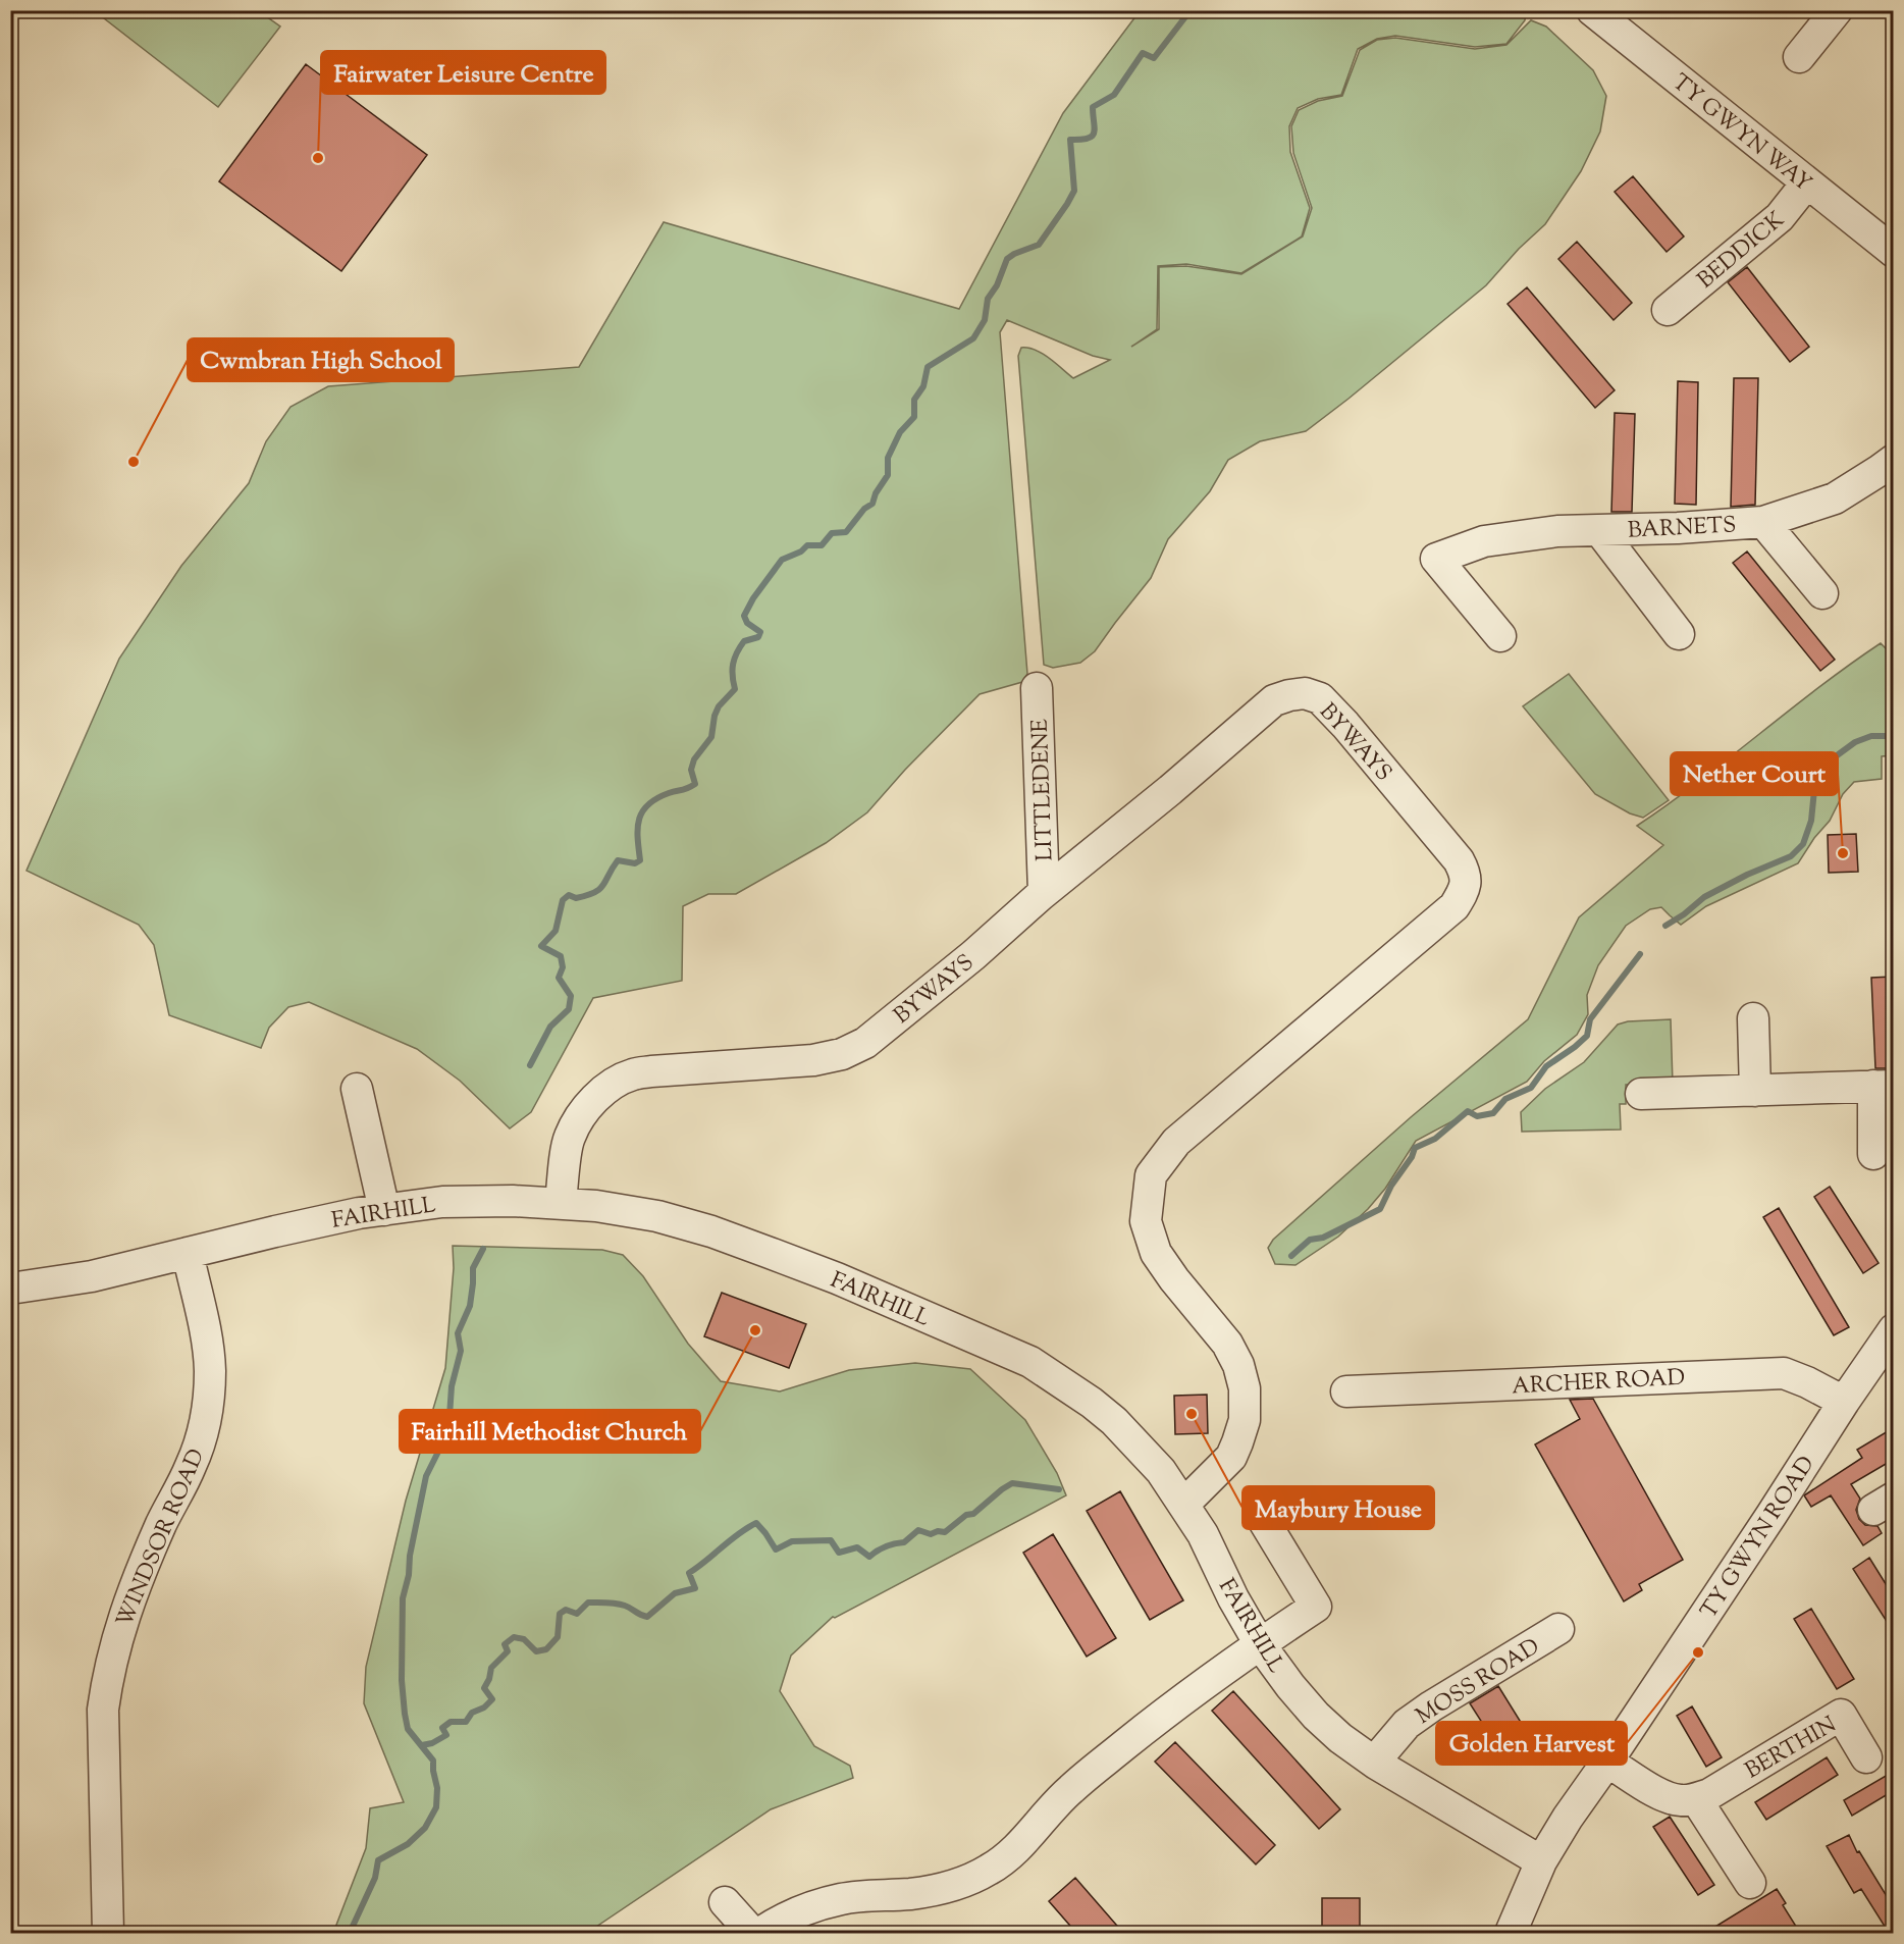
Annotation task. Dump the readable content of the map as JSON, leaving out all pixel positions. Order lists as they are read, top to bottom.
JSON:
{
  "streets": {
    "street": [
      "TY GWYN WAY",
      "BEDDICK",
      "BARNETS",
      "BYWAYS",
      "LITTLEDENE",
      "FAIRHILL",
      "ARCHER ROAD",
      "TY GWYN ROAD",
      "WINDSOR ROAD",
      "MOSS ROAD",
      "BERTHIN"
    ]
  },
  "crossings": [
    ["TY GWYN WAY", "BEDDICK"],
    ["BYWAYS", "LITTLEDENE"],
    ["BYWAYS", "FAIRHILL"],
    ["FAIRHILL", "TY GWYN ROAD"],
    ["FAIRHILL", "WINDSOR ROAD"],
    ["FAIRHILL", "MOSS ROAD"],
    ["ARCHER ROAD", "TY GWYN ROAD"],
    ["TY GWYN ROAD", "BERTHIN"]
  ],
  "places": [
    "Fairwater Leisure Centre",
    "Cwmbran High School",
    "Nether Court",
    "Fairhill Methodist Church",
    "Maybury House",
    "Golden Harvest"
  ]
}
